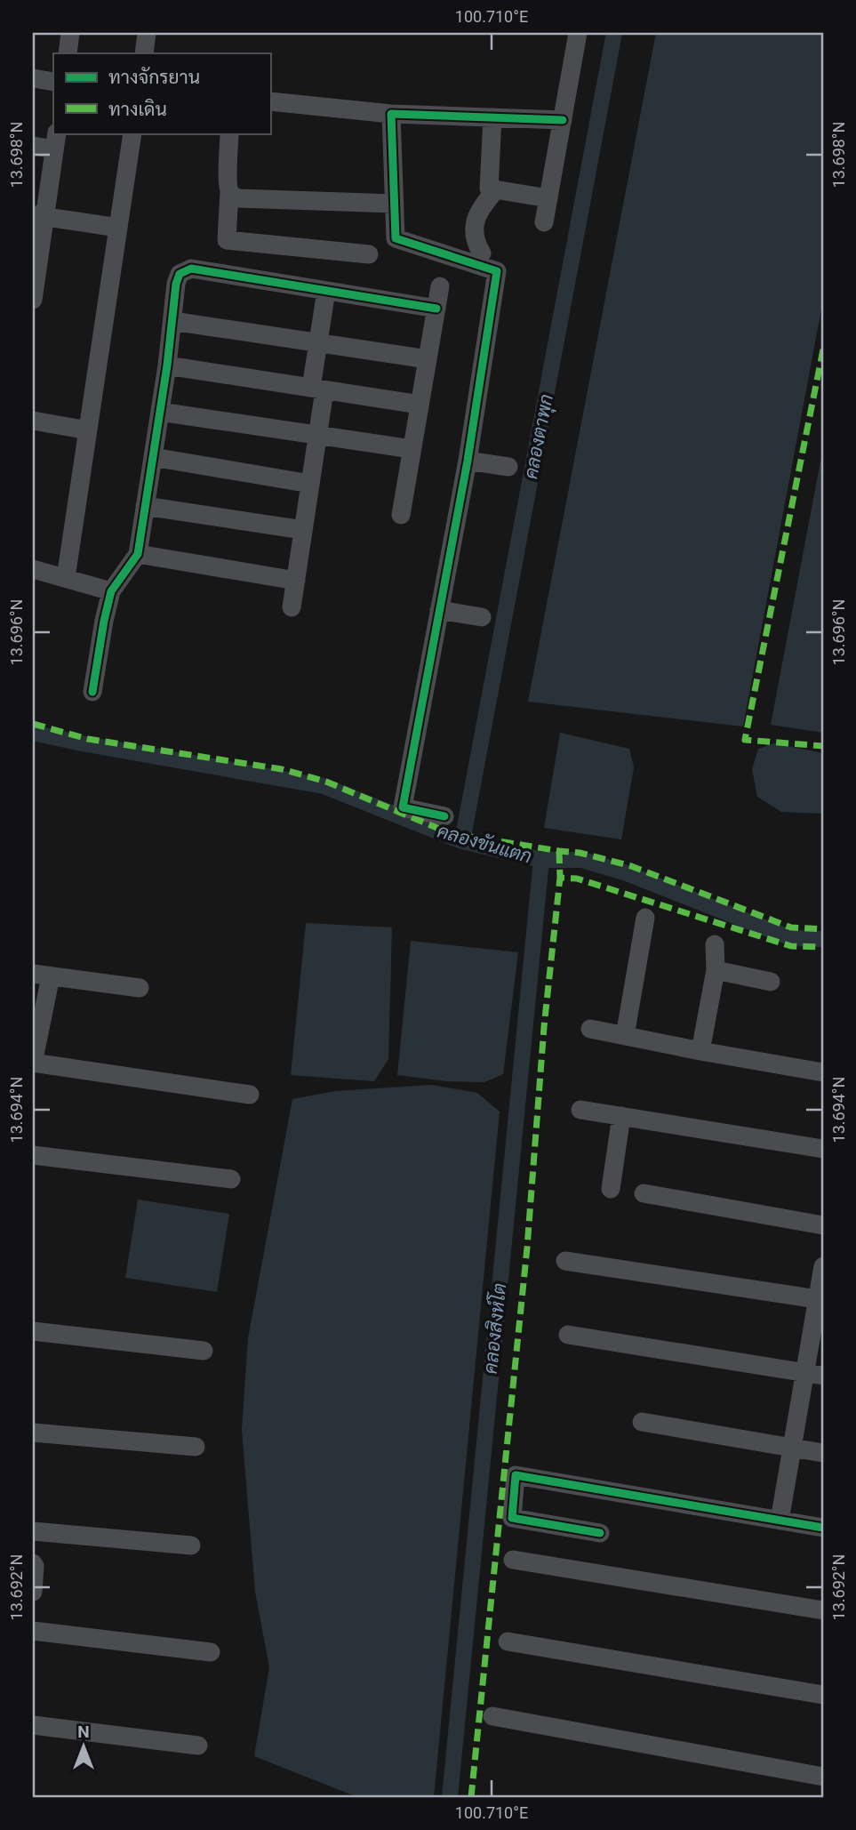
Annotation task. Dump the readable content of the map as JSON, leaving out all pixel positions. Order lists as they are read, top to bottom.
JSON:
{
  "water": ["คลองตาพุก", "คลองขันแตก", "คลองสิงห์โต"],
  "legend": ["ทางจักรยาน", "ทางเดิน"],
  "north": "top",
  "coordinates": [
    "100.710°E",
    "13.698°N",
    "13.696°N",
    "13.694°N",
    "13.692°N"
  ]
}
